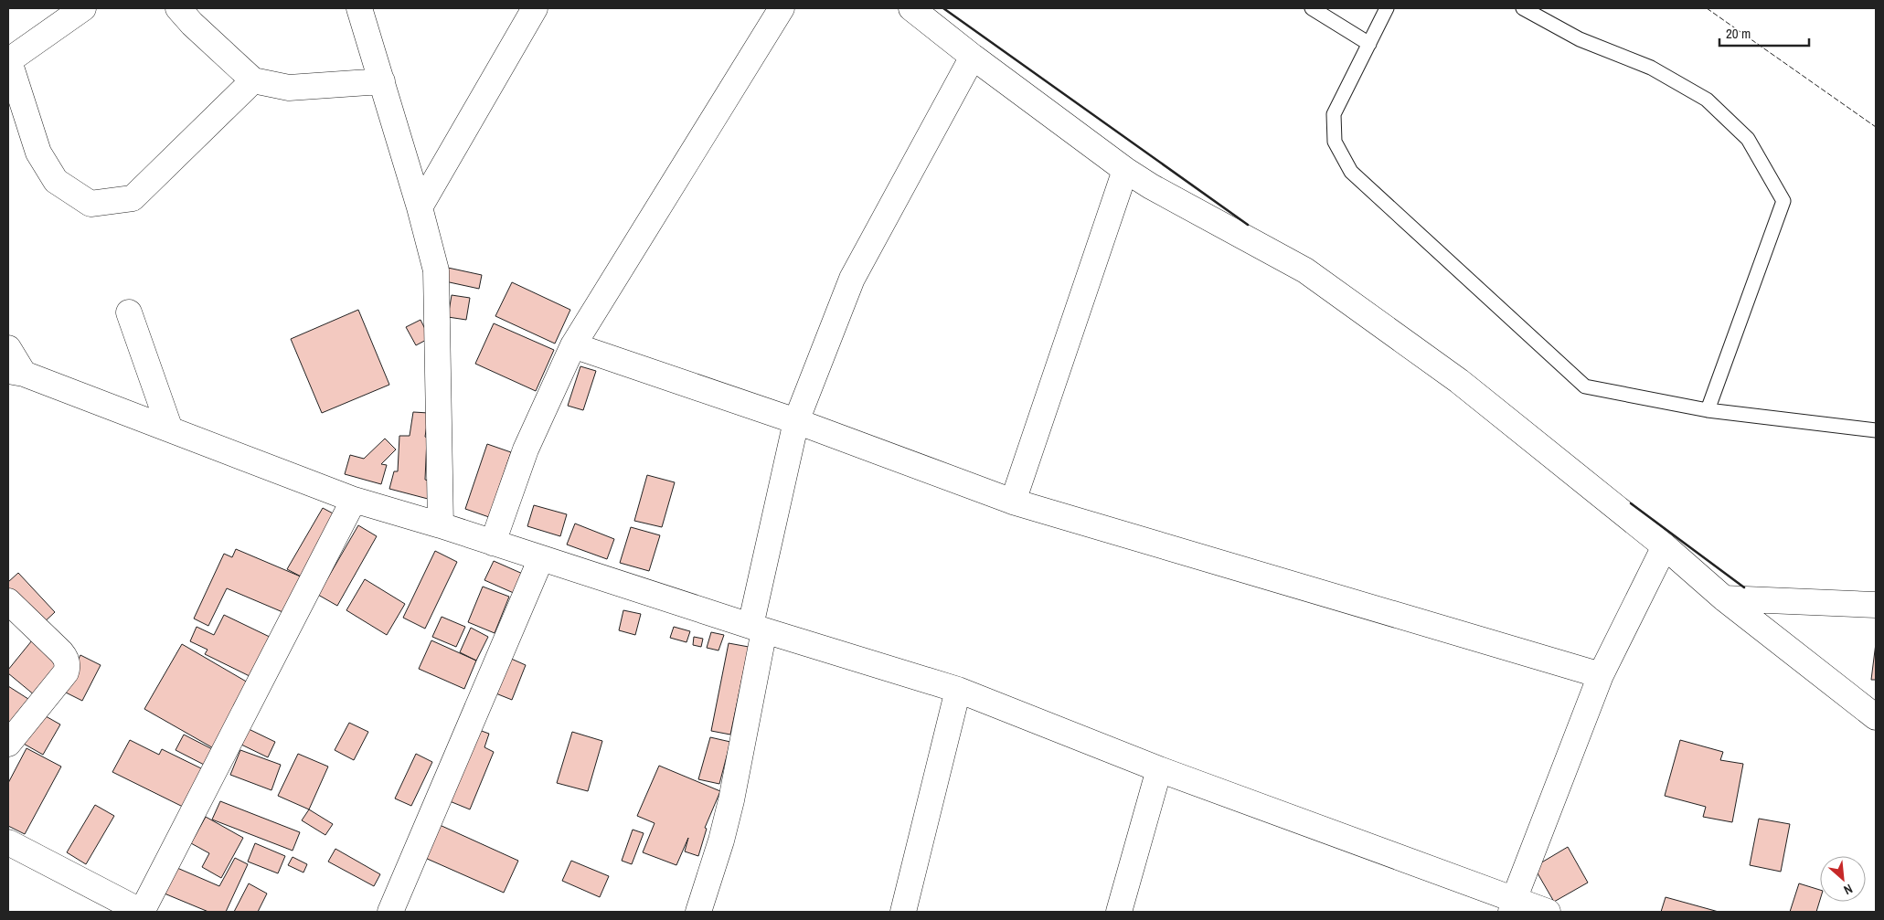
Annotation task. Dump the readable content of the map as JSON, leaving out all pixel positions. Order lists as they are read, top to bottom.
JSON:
{
  "scale_bar": "20 m",
  "north": "bottom right"
}
